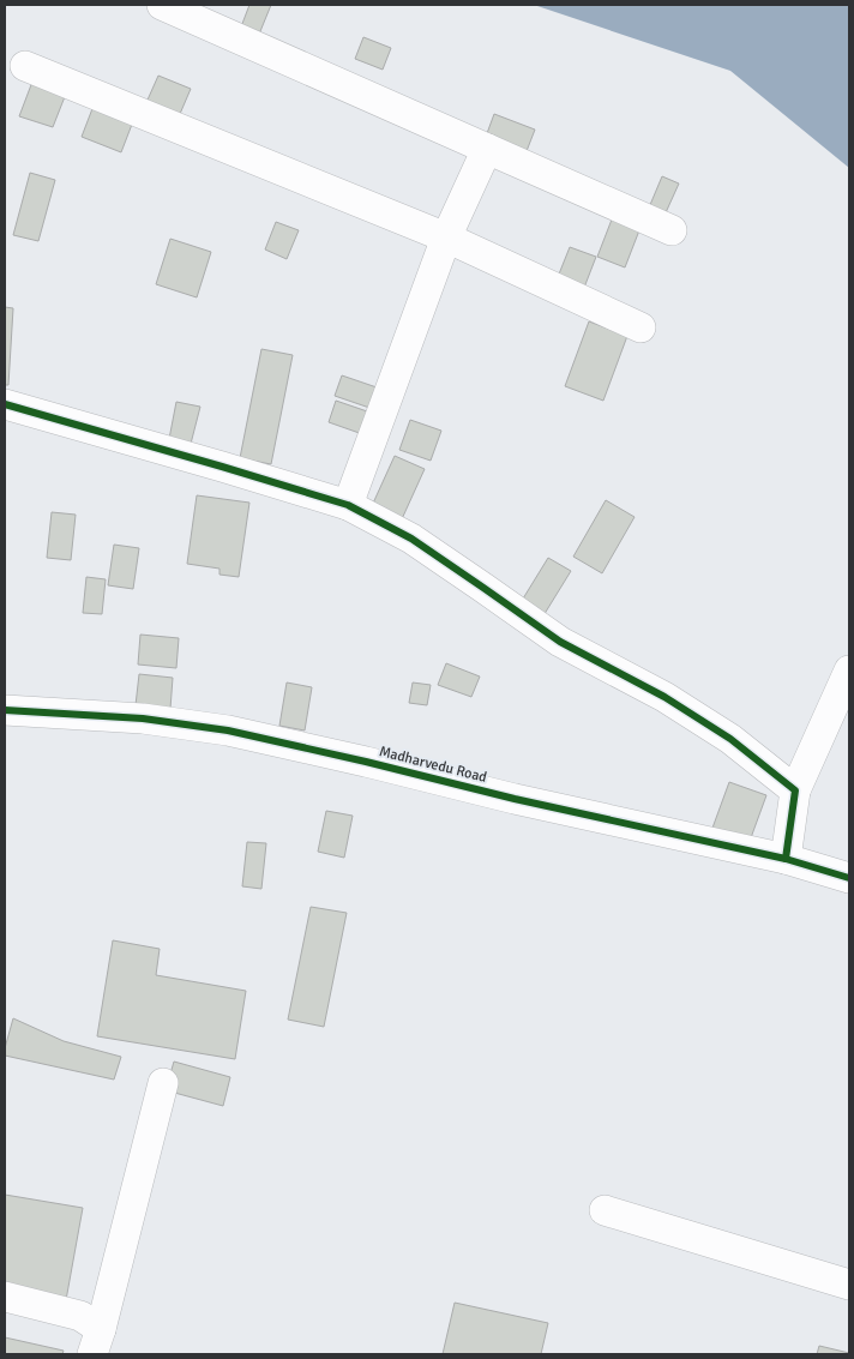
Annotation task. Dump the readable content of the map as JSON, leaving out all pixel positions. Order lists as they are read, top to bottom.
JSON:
{
  "streets": {
    "street": ["Madharvedu Road"]
  }
}
